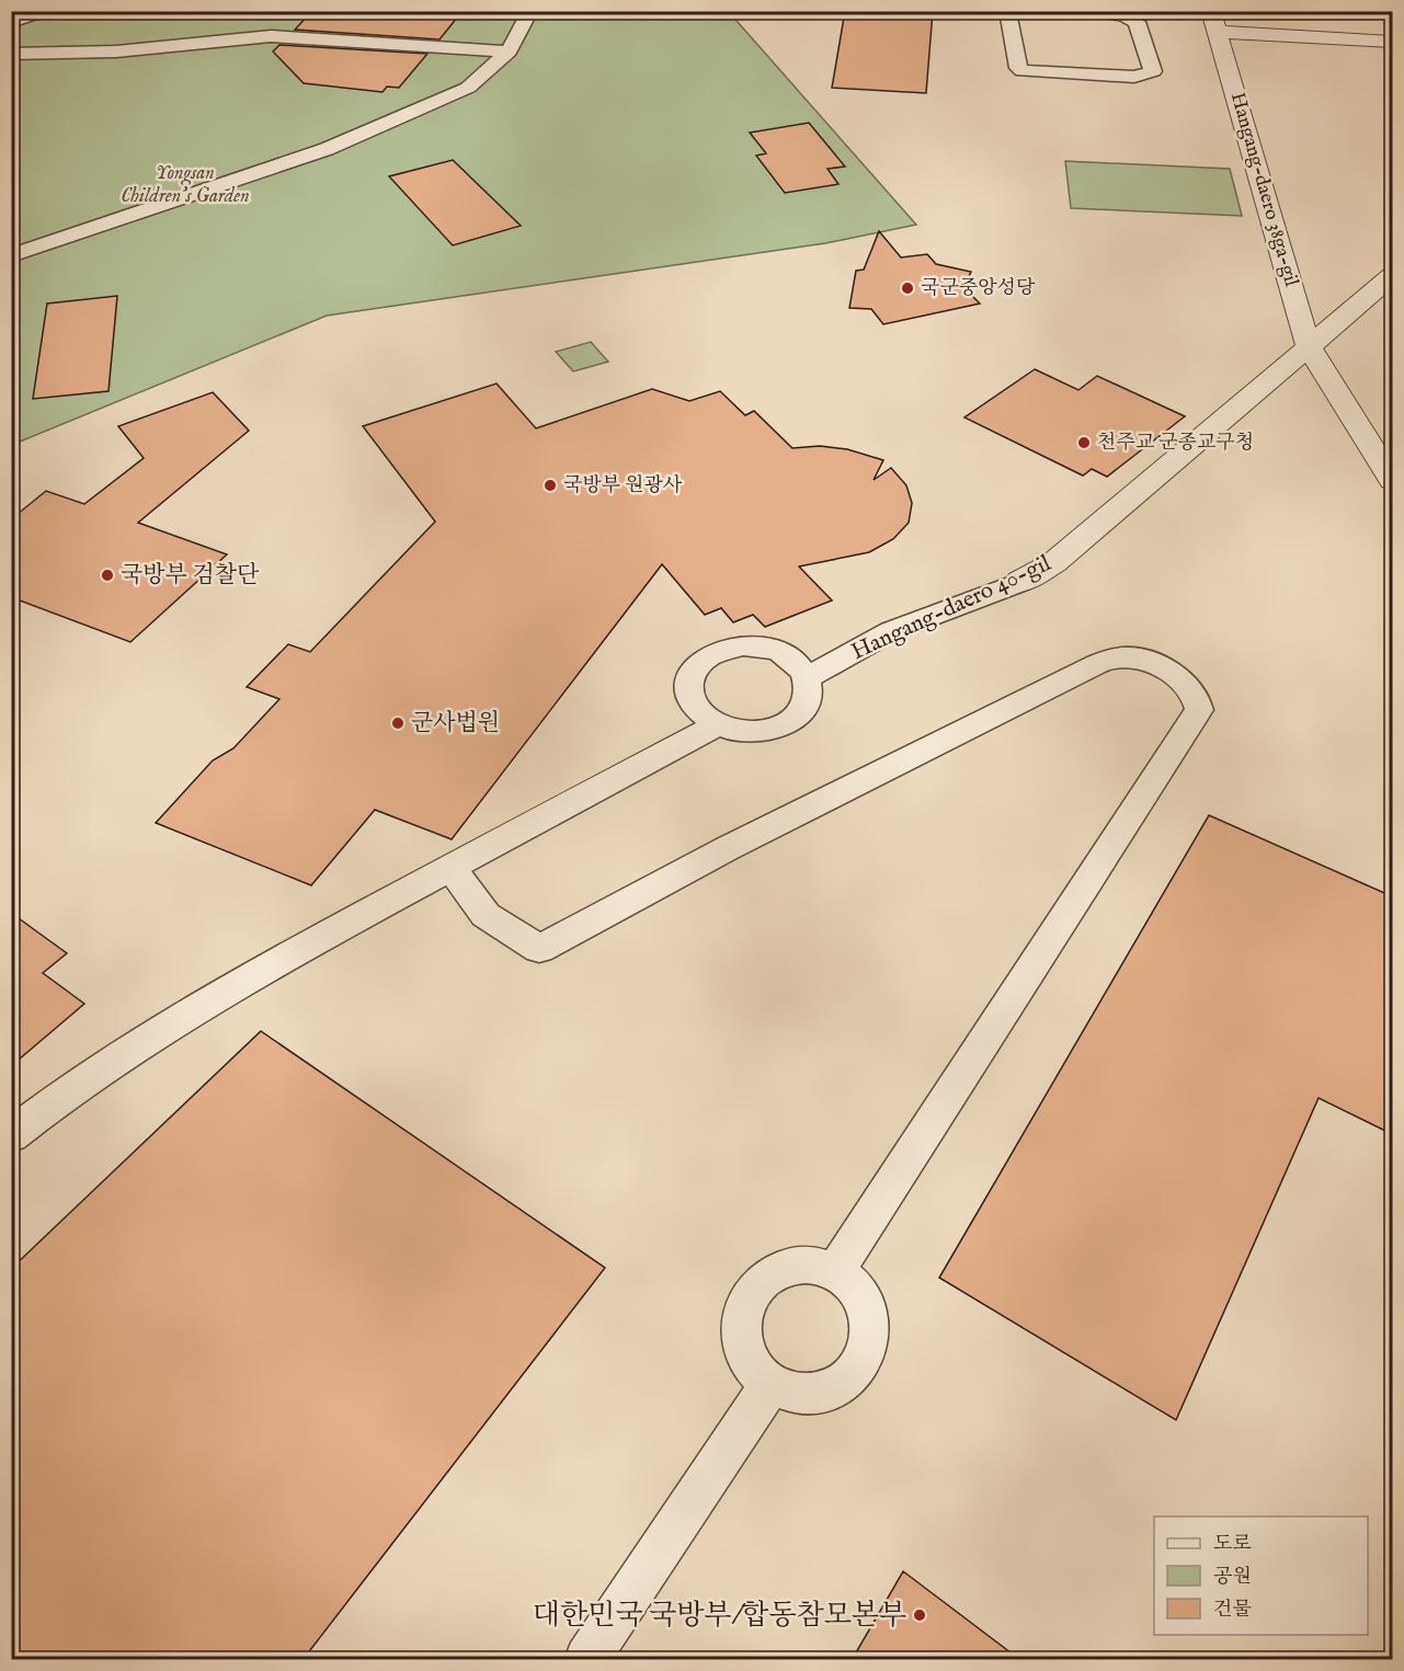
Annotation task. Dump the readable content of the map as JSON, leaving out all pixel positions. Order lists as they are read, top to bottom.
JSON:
{
  "streets": {
    "street": ["Hangang-daero 38ga-gil", "Hangang-daero 40-gil"]
  },
  "crossings": [
    ["Hangang-daero 38ga-gil", "Hangang-daero 40-gil"]
  ],
  "parks": ["Yongsan Children's Garden"],
  "places": [
    "국군중앙성당",
    "천주교 군종교구청",
    "국방부 원광사",
    "국방부 검찰단",
    "군사법원",
    "대한민국 국방부/합동참모본부"
  ],
  "legend": ["도로", "공원", "건물"]
}
